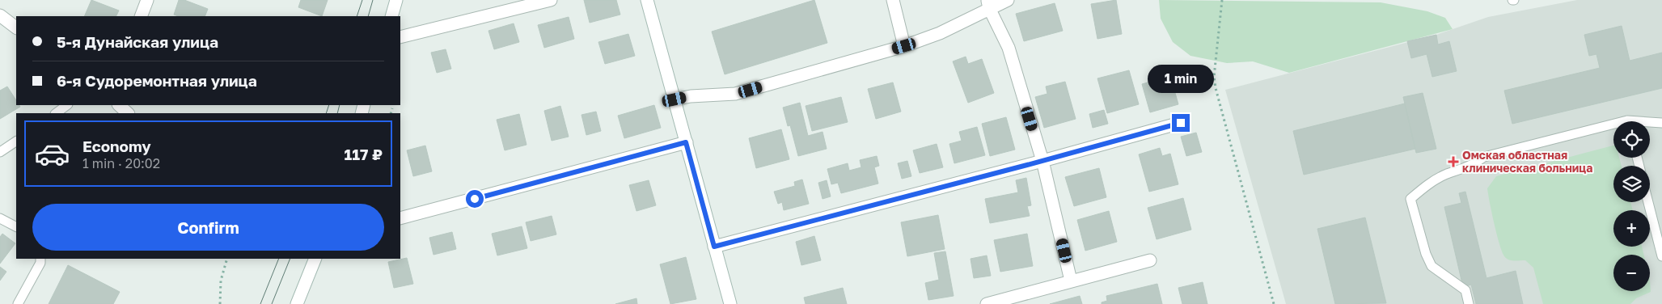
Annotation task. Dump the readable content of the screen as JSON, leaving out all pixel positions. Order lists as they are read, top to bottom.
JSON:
{
  "places": {
    "health": ["Омская областная клиническая больница"]
  },
  "page": {
    "banner": ["5-я Дунайская улица", "6-я Судоремонтная улица"],
    "bubble": "1 min",
    "list": [
      {
        "name": "Economy",
        "note": "1 min · 20:02",
        "value": "117 ₽"
      }
    ],
    "map_buttons": ["+", "−"],
    "buttons": "Confirm"
  }
}
